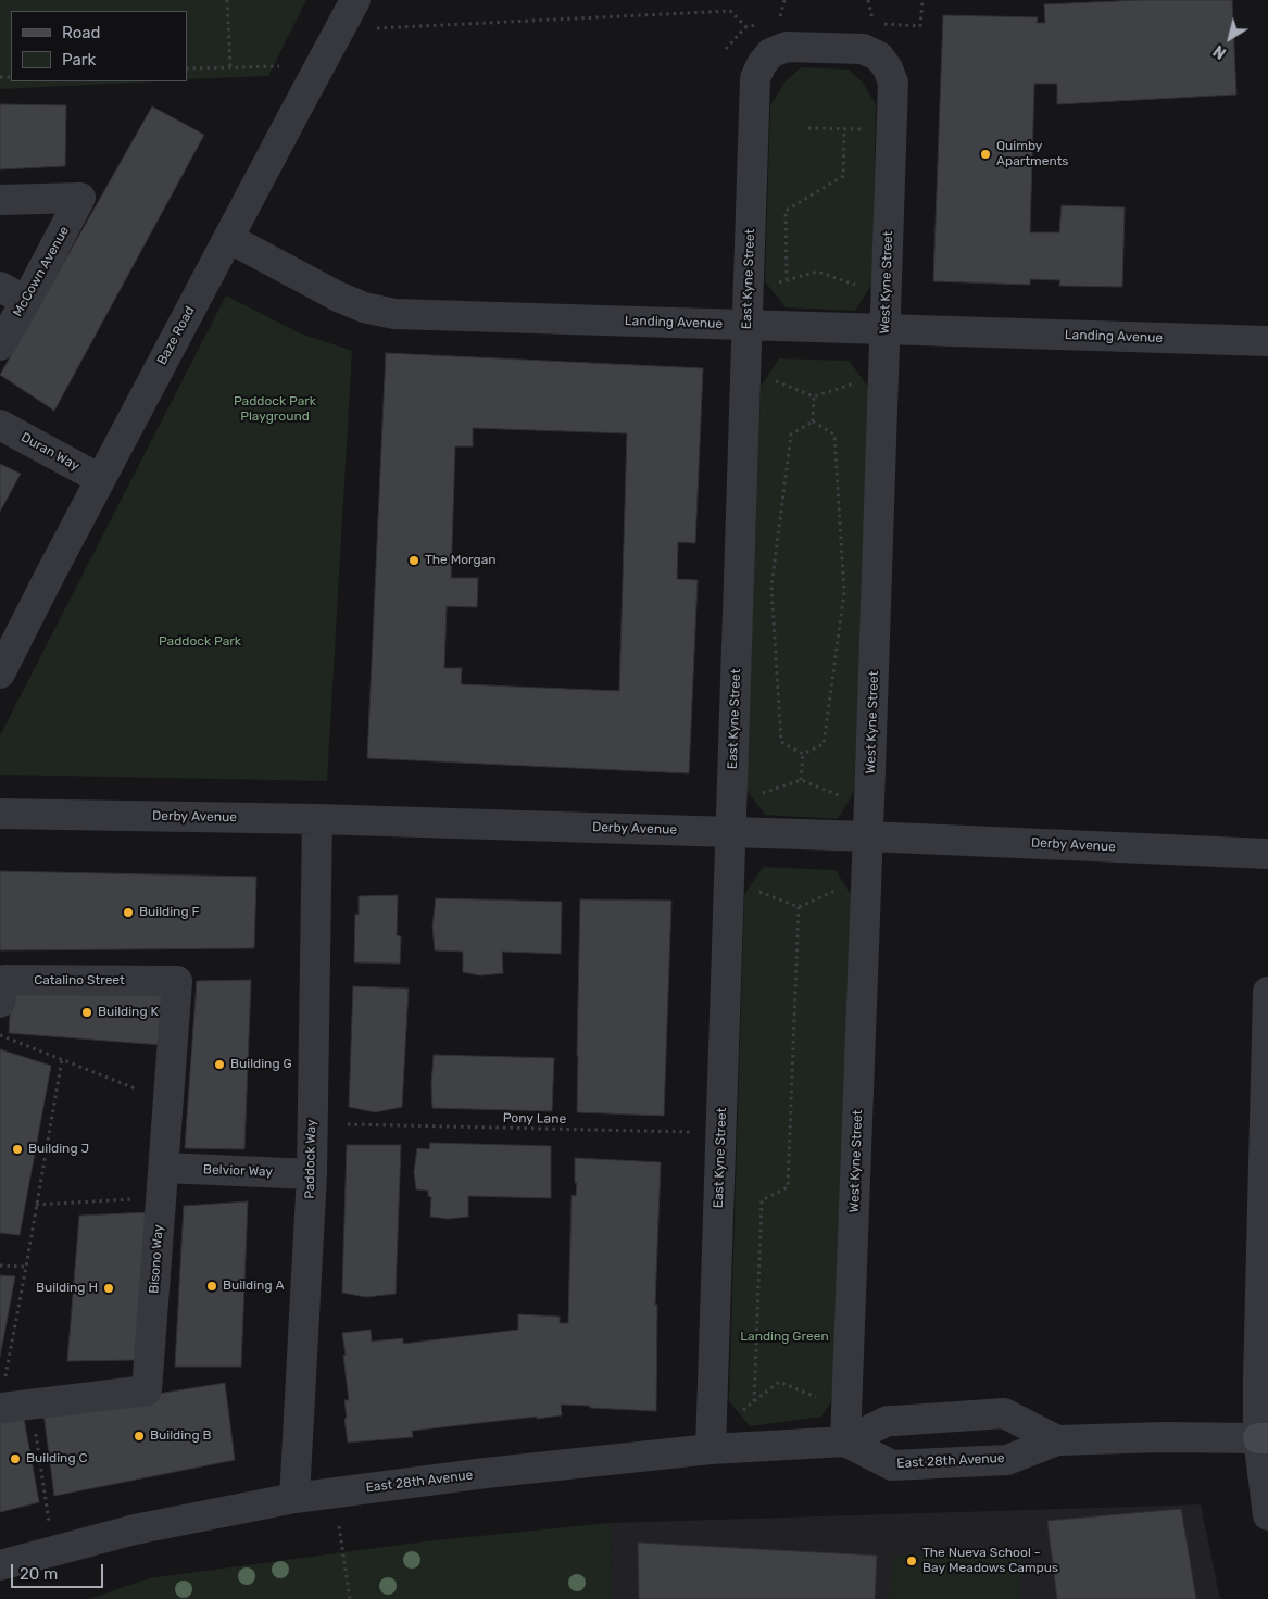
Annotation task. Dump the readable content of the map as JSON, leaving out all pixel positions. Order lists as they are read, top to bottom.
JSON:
{
  "streets": {
    "street": [
      "McCown Avenue",
      "East Kyne Street",
      "West Kyne Street",
      "Landing Avenue",
      "Baze Road",
      "Duran Way",
      "Derby Avenue",
      "Catalino Street",
      "Paddock Way",
      "Belvior Way",
      "Bisono Way",
      "East 28th Avenue"
    ],
    "path": ["Pony Lane"]
  },
  "crossings": [
    ["East Kyne Street", "West Kyne Street"],
    ["East Kyne Street", "Landing Avenue"],
    ["East Kyne Street", "Derby Avenue"],
    ["East Kyne Street", "Pony Lane"],
    ["East Kyne Street", "East 28th Avenue"],
    ["West Kyne Street", "Landing Avenue"],
    ["West Kyne Street", "Derby Avenue"],
    ["West Kyne Street", "East 28th Avenue"],
    ["Landing Avenue", "Baze Road"],
    ["Baze Road", "Duran Way"],
    ["Derby Avenue", "Paddock Way"],
    ["Catalino Street", "Bisono Way"],
    ["Paddock Way", "Belvior Way"],
    ["Paddock Way", "East 28th Avenue"],
    ["Belvior Way", "Bisono Way"]
  ],
  "parks": ["Paddock Park Playground", "Paddock Park", "Landing Green"],
  "places": [
    "Quimby Apartments",
    "The Morgan",
    "Building F",
    "Building K",
    "Building G",
    "Building J",
    "Building A",
    "Building H",
    "Building B",
    "Building C",
    "The Nueva School - Bay Meadows Campus"
  ],
  "legend": ["Road", "Park"],
  "scale_bar": "20 m",
  "north": "bottom left"
}
